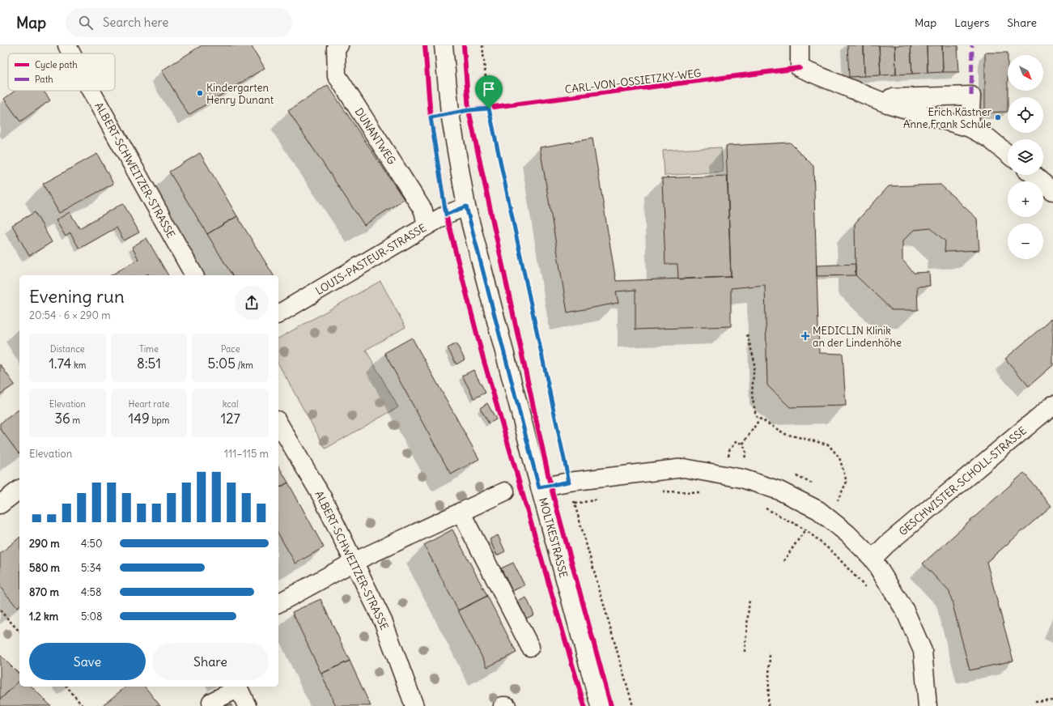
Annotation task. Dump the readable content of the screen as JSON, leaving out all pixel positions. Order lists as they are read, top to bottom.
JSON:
{
  "streets": {
    "street": [
      "DUNANTWEG",
      "ALBERT-SCHWEITZER-STRASSE",
      "LOUIS-PASTEUR-STRASSE",
      "GESCHWISTER-SCHOLL-STRASSE",
      "MOLTKESTRASSE"
    ],
    "cycle path": ["CARL-VON-OSSIETZKY-WEG"]
  },
  "crossings": [
    ["DUNANTWEG", "LOUIS-PASTEUR-STRASSE"],
    ["LOUIS-PASTEUR-STRASSE", "MOLTKESTRASSE"]
  ],
  "places": {
    "other": ["Kindergarten Henry Dunant", "Erich Kästner Anne Frank Schule"],
    "health": ["MEDICLIN Klinik an der Lindenhöhe"]
  },
  "legend": ["Cycle path", "Path"],
  "north": "bottom right",
  "page": {
    "header": "Map",
    "search": "Search here",
    "nav": ["Map", "Layers", "Share"],
    "map_buttons": ["+", "−"],
    "heading": ["Evening run", "20:54 · 6 × 290 m"],
    "stats": [
      ["Distance", "1.74 km"],
      ["Time", "8:51"],
      ["Pace", "5:05 /km"],
      ["Elevation", "36 m"],
      ["Heart rate", "149 bpm"],
      ["kcal", "127"]
    ],
    "chart": ["Elevation", "111–115 m"],
    "list": [
      {
        "name": "290 m",
        "note": "4:50"
      },
      {
        "name": "580 m",
        "note": "5:34"
      },
      {
        "name": "870 m",
        "note": "4:58"
      },
      {
        "name": "1.2 km",
        "note": "5:08"
      }
    ],
    "buttons": ["Save", "Share"]
  }
}
